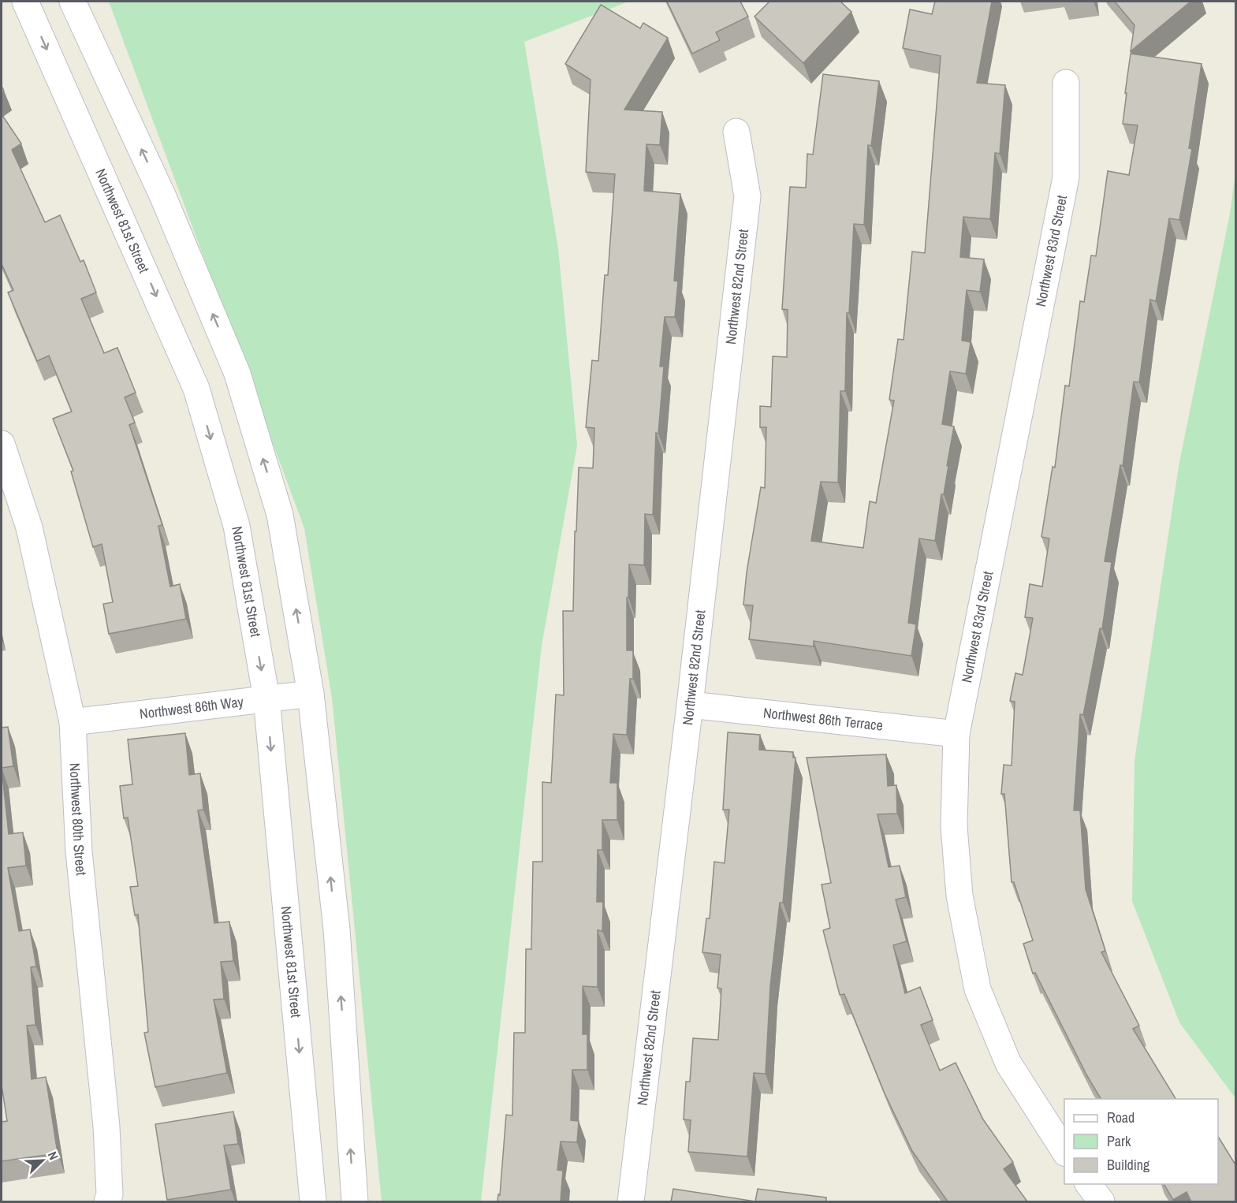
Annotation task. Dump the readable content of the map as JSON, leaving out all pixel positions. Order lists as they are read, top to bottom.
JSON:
{
  "streets": {
    "street": [
      "Northwest 81st Street",
      "Northwest 83rd Street",
      "Northwest 82nd Street",
      "Northwest 86th Way",
      "Northwest 86th Terrace",
      "Northwest 80th Street"
    ]
  },
  "crossings": [
    ["Northwest 81st Street", "Northwest 86th Way"],
    ["Northwest 83rd Street", "Northwest 86th Terrace"],
    ["Northwest 82nd Street", "Northwest 86th Terrace"],
    ["Northwest 86th Way", "Northwest 80th Street"]
  ],
  "legend": ["Road", "Park", "Building"],
  "north": "top right"
}
